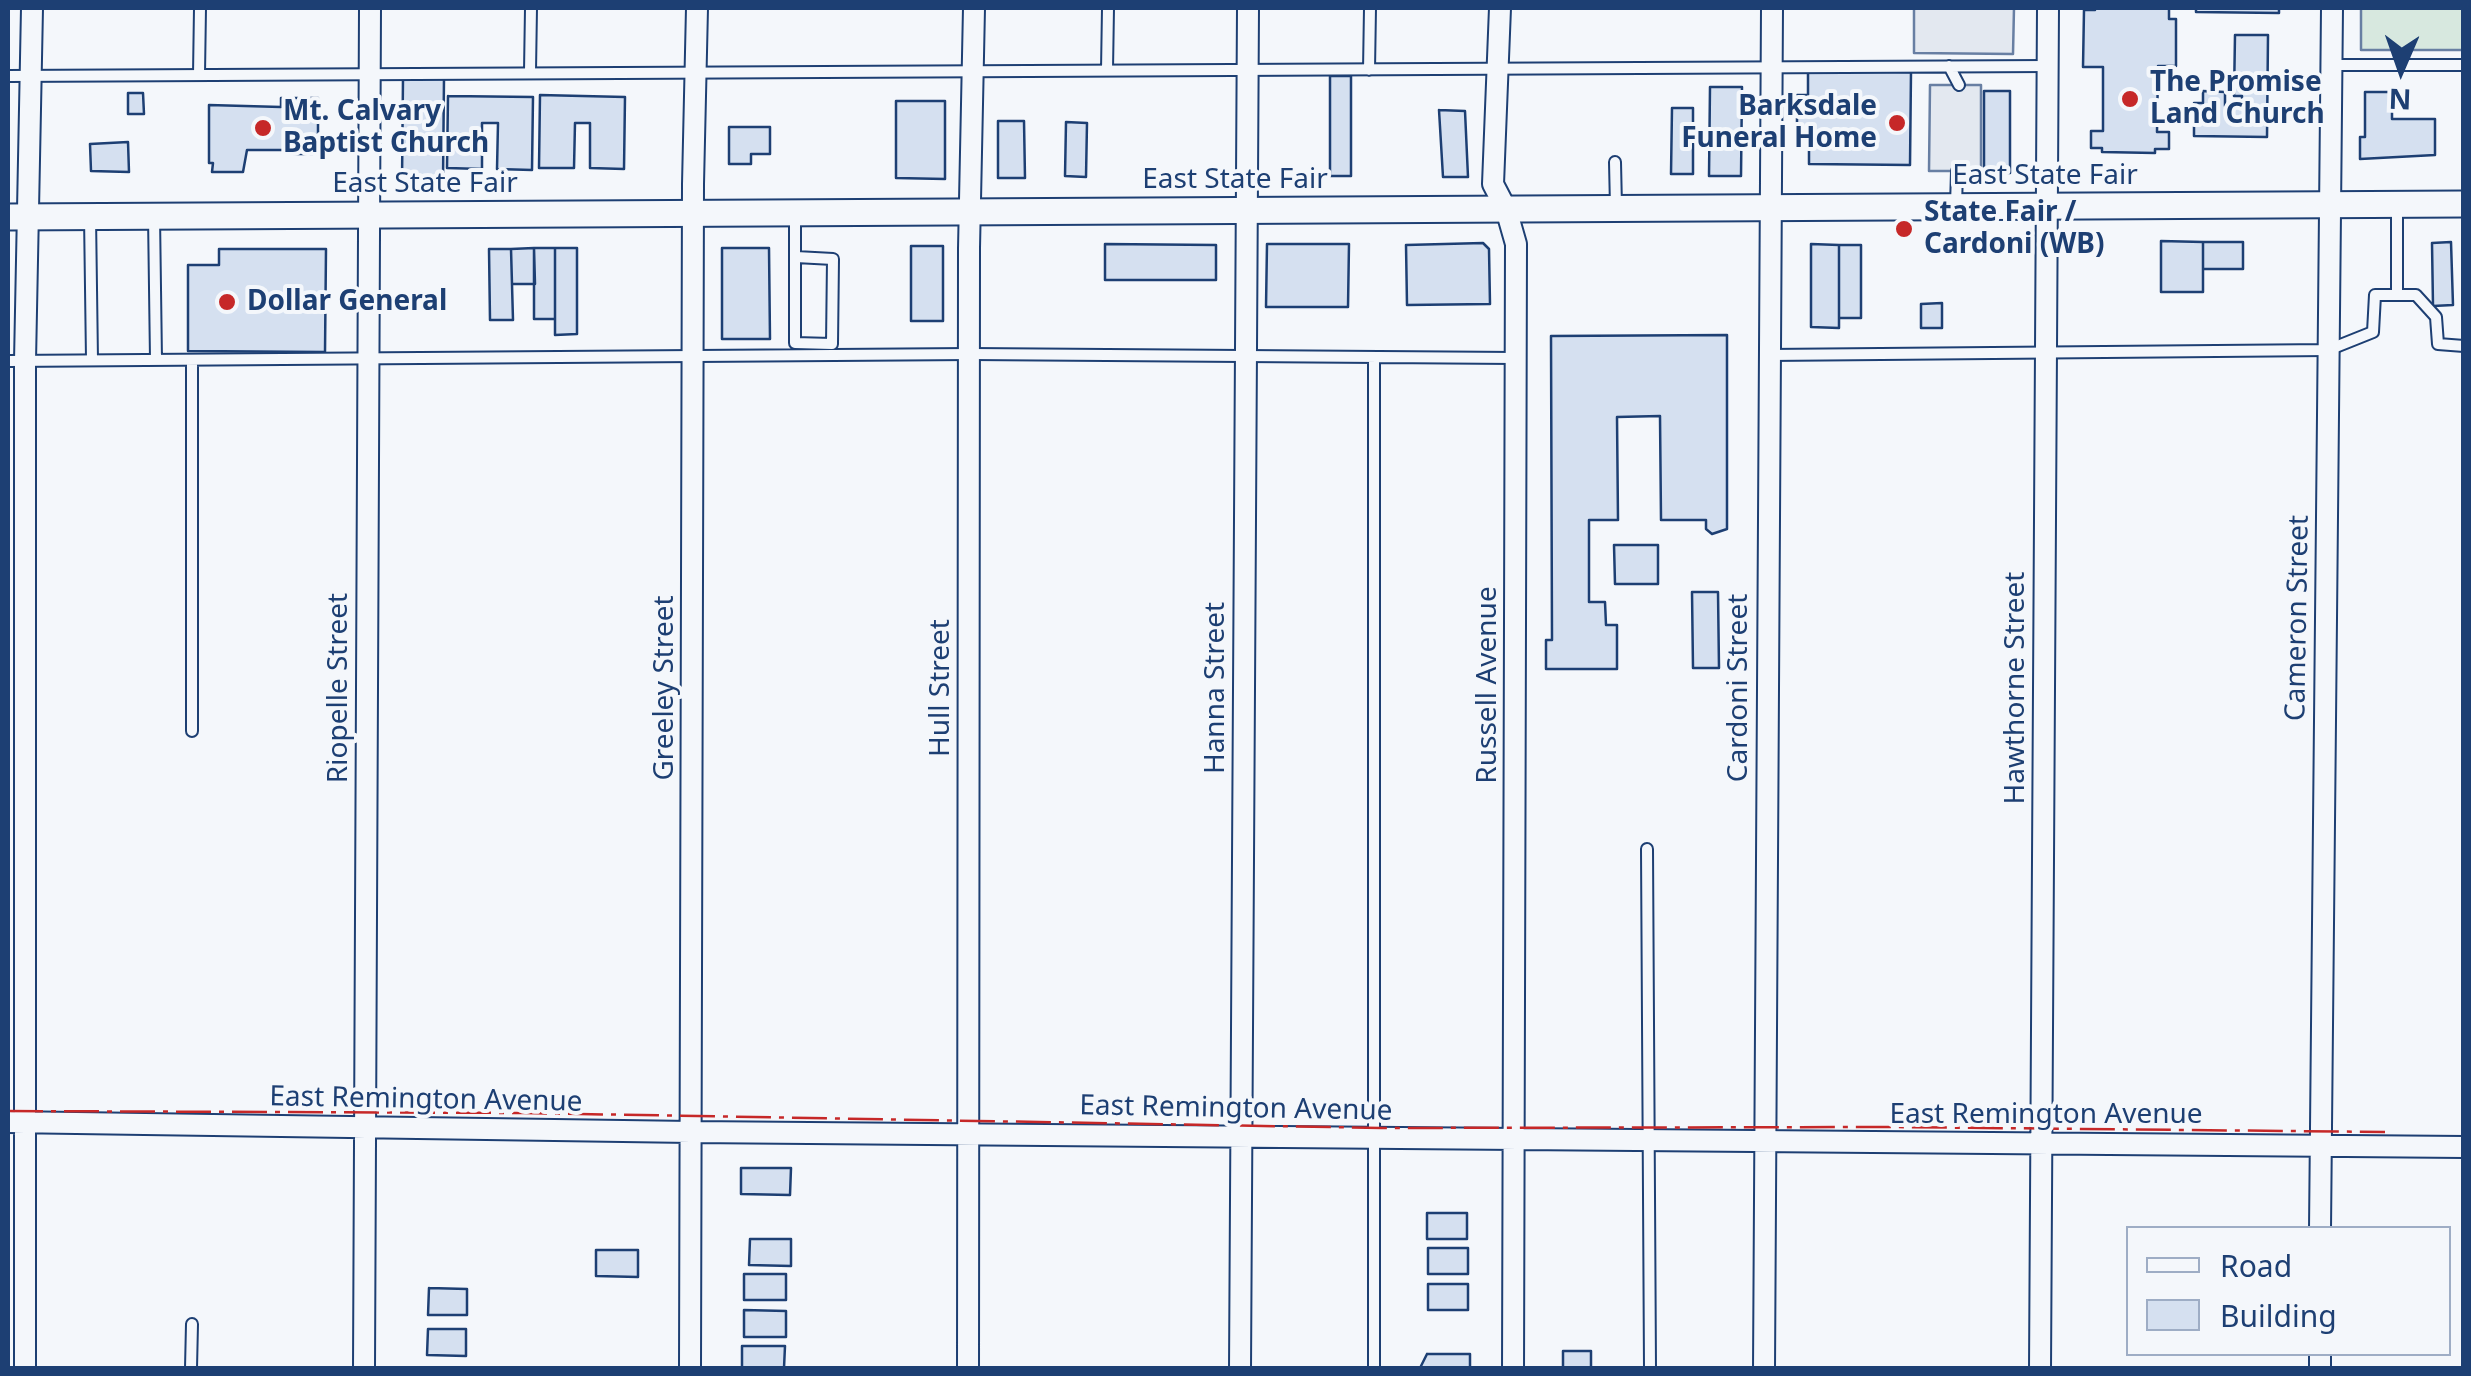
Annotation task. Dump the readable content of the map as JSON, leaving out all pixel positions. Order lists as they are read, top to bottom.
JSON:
{
  "streets": {
    "street": [
      "East State Fair",
      "Cameron Street",
      "Russell Avenue",
      "Riopelle Street",
      "Greeley Street",
      "Hull Street",
      "Hanna Street",
      "Cardoni Street",
      "Hawthorne Street",
      "East Remington Avenue"
    ]
  },
  "crossings": [
    ["East State Fair", "Cameron Street"],
    ["East State Fair", "Russell Avenue"],
    ["East State Fair", "Riopelle Street"],
    ["East State Fair", "Greeley Street"],
    ["East State Fair", "Hull Street"],
    ["East State Fair", "Hanna Street"],
    ["East State Fair", "Cardoni Street"],
    ["East State Fair", "Hawthorne Street"],
    ["Cameron Street", "East Remington Avenue"],
    ["Russell Avenue", "East Remington Avenue"],
    ["Riopelle Street", "East Remington Avenue"],
    ["Greeley Street", "East Remington Avenue"],
    ["Hull Street", "East Remington Avenue"],
    ["Hanna Street", "East Remington Avenue"],
    ["Cardoni Street", "East Remington Avenue"],
    ["Hawthorne Street", "East Remington Avenue"]
  ],
  "places": [
    "The Promise Land Church",
    "Barksdale Funeral Home",
    "Mt. Calvary Baptist Church",
    "State Fair / Cardoni (WB)",
    "Dollar General"
  ],
  "legend": ["Road", "Building"],
  "north": "bottom"
}
